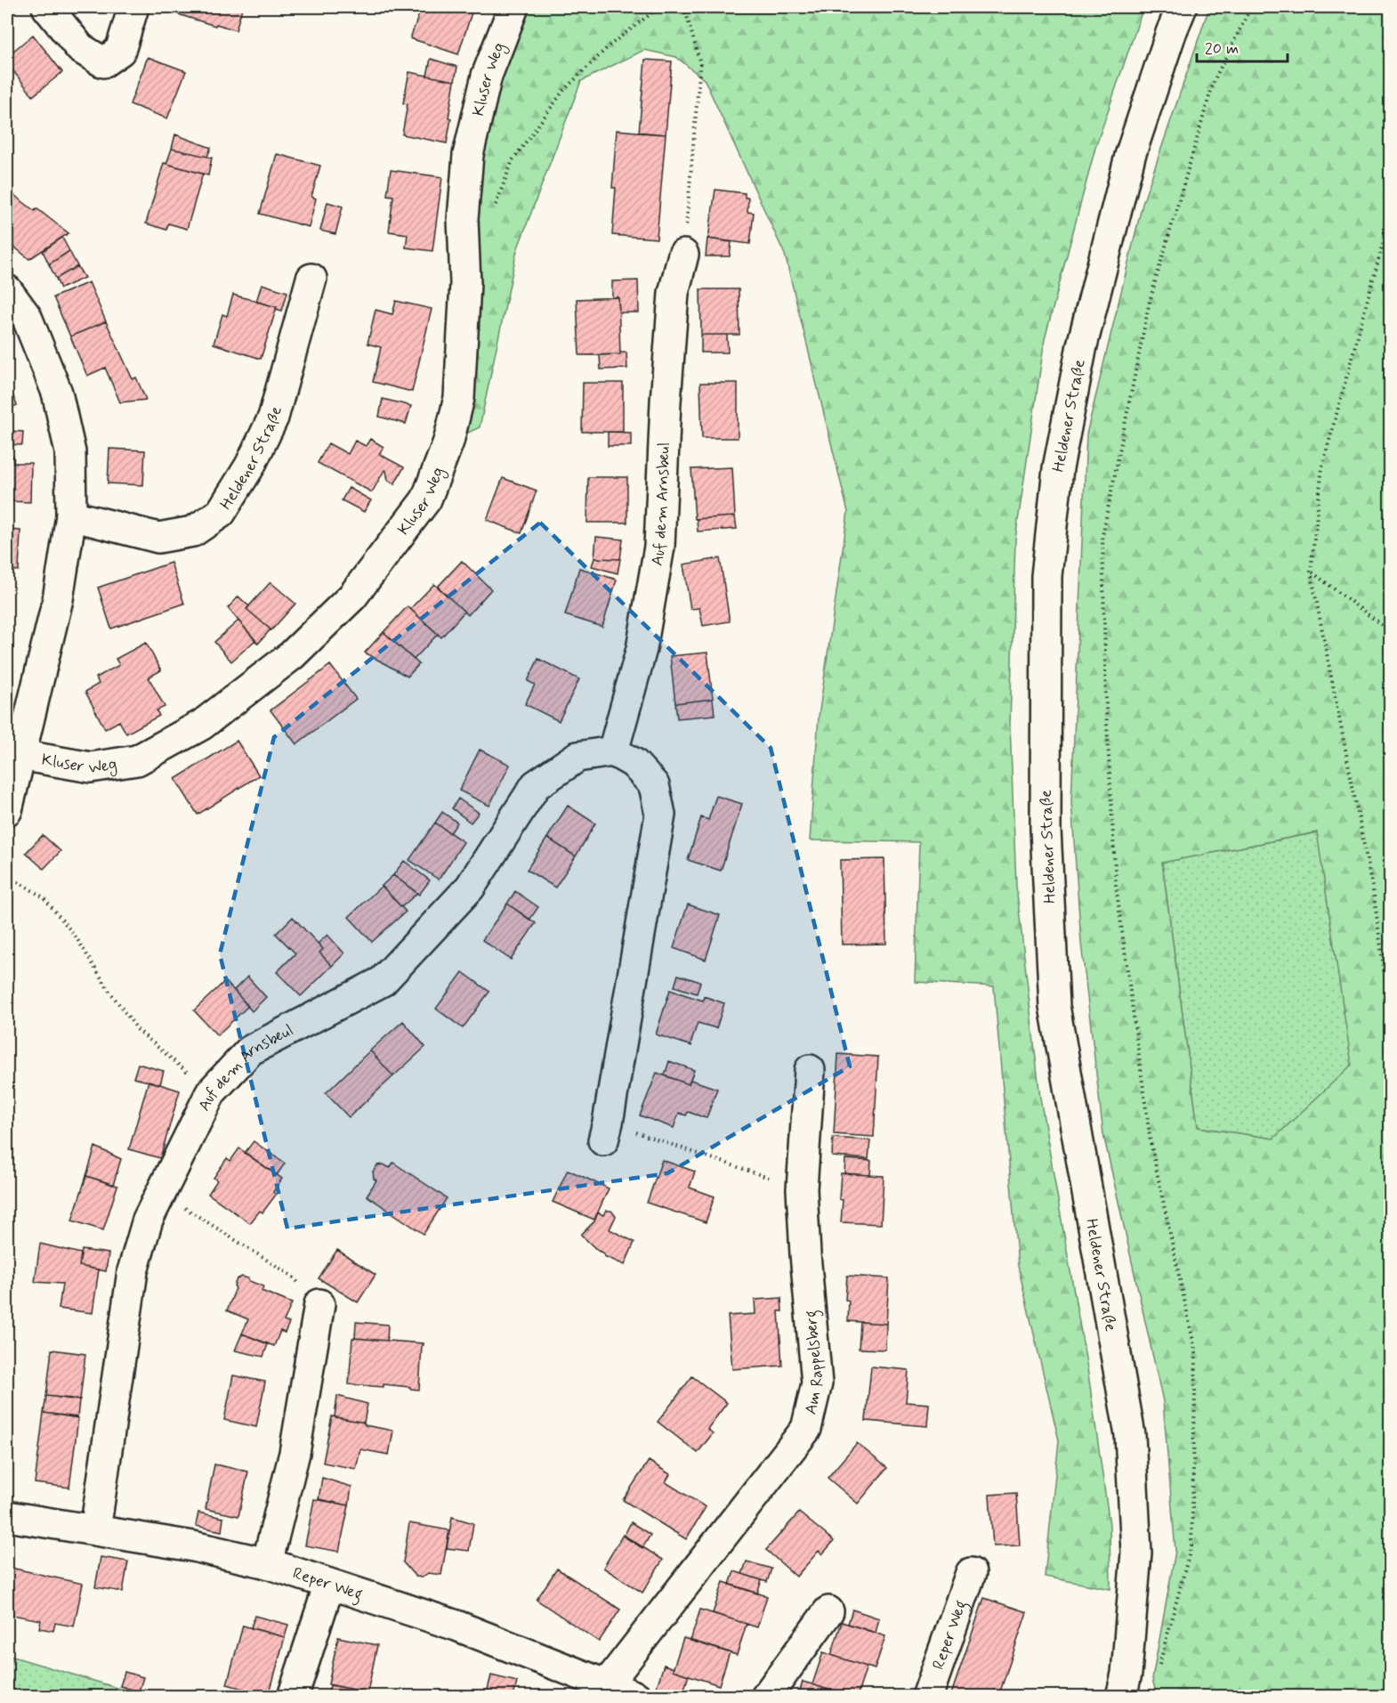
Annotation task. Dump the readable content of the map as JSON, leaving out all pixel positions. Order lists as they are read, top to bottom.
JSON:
{
  "streets": {
    "street": [
      "Kluser Weg",
      "Heldener Straße",
      "Auf dem Arnsbeul",
      "Am Rappelsberg",
      "Reper Weg"
    ]
  },
  "crossings": [
    ["Auf dem Arnsbeul", "Reper Weg"],
    ["Am Rappelsberg", "Reper Weg"]
  ],
  "scale_bar": "20 m"
}
